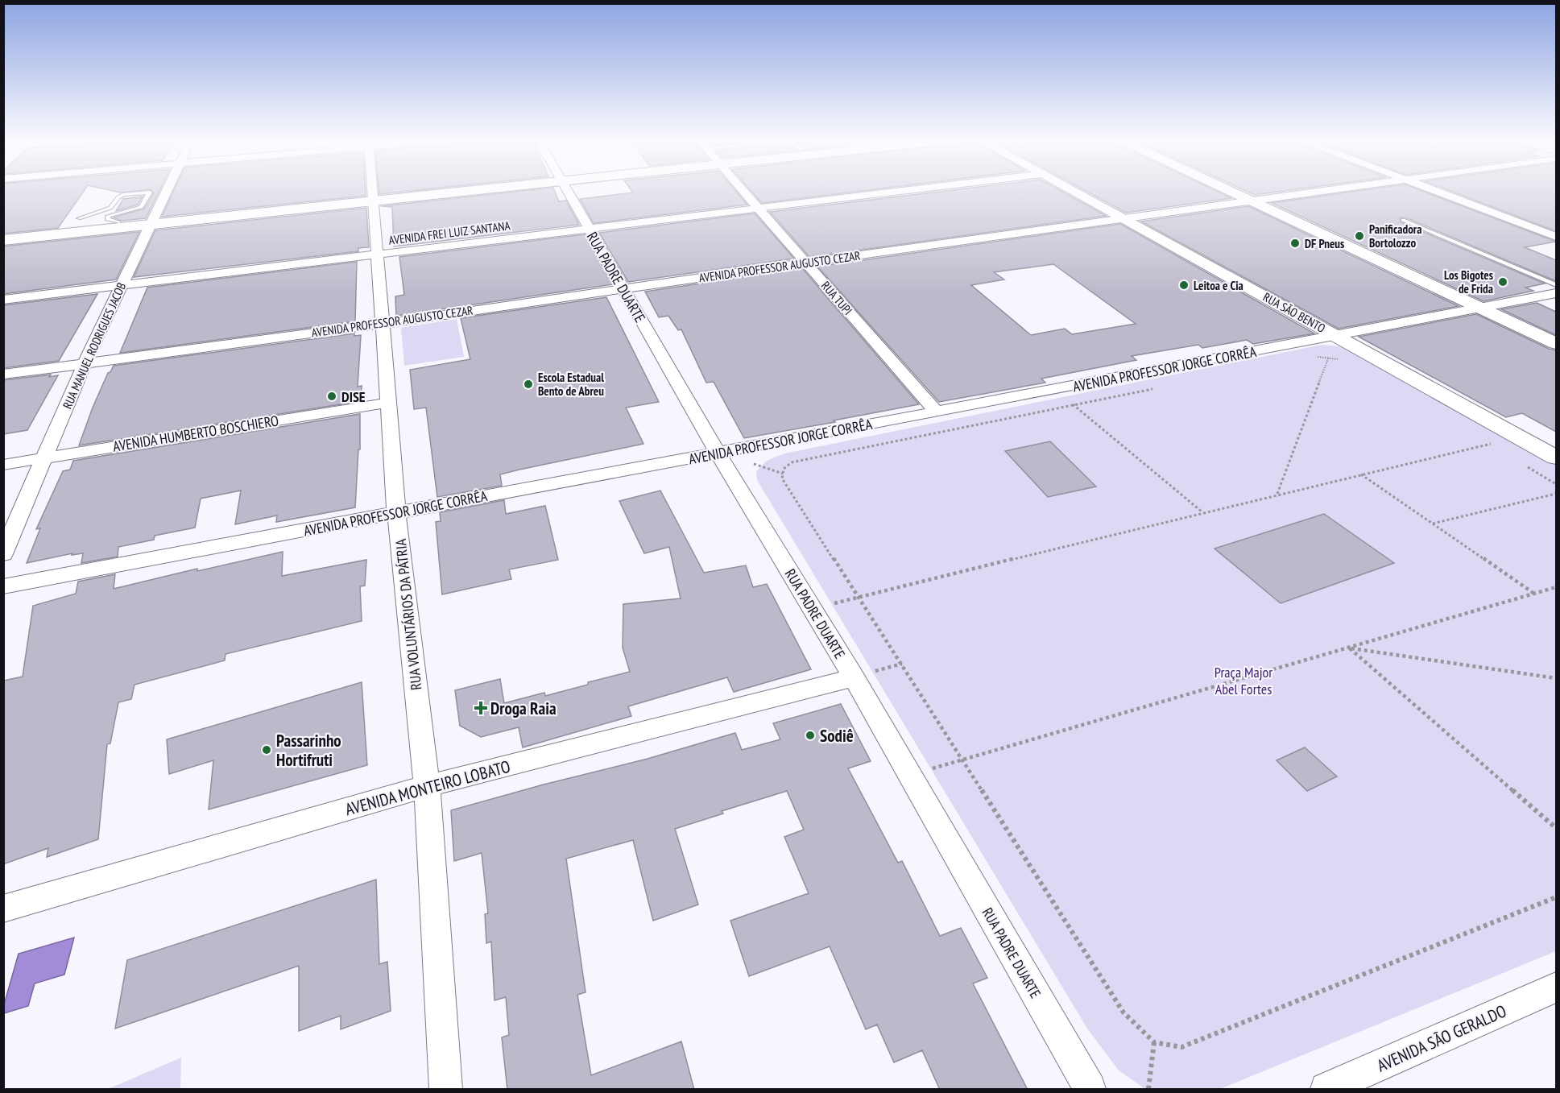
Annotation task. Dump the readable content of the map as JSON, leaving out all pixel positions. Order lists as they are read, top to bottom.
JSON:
{
  "streets": {
    "street": [
      "AVENIDA FREI LUIZ SANTANA",
      "AVENIDA PROFESSOR AUGUSTO CEZAR",
      "RUA PADRE DUARTE",
      "RUA TUPI",
      "RUA SÃO BENTO",
      "RUA MANUEL RODRIGUES JACOB",
      "AVENIDA PROFESSOR JORGE CORRÊA",
      "AVENIDA HUMBERTO BOSCHIERO",
      "RUA VOLUNTÁRIOS DA PÁTRIA",
      "AVENIDA MONTEIRO LOBATO",
      "AVENIDA SÃO GERALDO"
    ]
  },
  "crossings": [
    ["AVENIDA FREI LUIZ SANTANA", "RUA PADRE DUARTE"],
    ["AVENIDA FREI LUIZ SANTANA", "RUA TUPI"],
    ["AVENIDA FREI LUIZ SANTANA", "RUA MANUEL RODRIGUES JACOB"],
    ["AVENIDA FREI LUIZ SANTANA", "RUA VOLUNTÁRIOS DA PÁTRIA"],
    ["AVENIDA PROFESSOR AUGUSTO CEZAR", "RUA PADRE DUARTE"],
    ["AVENIDA PROFESSOR AUGUSTO CEZAR", "RUA TUPI"],
    ["AVENIDA PROFESSOR AUGUSTO CEZAR", "RUA SÃO BENTO"],
    ["AVENIDA PROFESSOR AUGUSTO CEZAR", "RUA MANUEL RODRIGUES JACOB"],
    ["AVENIDA PROFESSOR AUGUSTO CEZAR", "RUA VOLUNTÁRIOS DA PÁTRIA"],
    ["RUA PADRE DUARTE", "AVENIDA PROFESSOR JORGE CORRÊA"],
    ["RUA PADRE DUARTE", "AVENIDA MONTEIRO LOBATO"],
    ["RUA TUPI", "AVENIDA PROFESSOR JORGE CORRÊA"],
    ["RUA SÃO BENTO", "AVENIDA PROFESSOR JORGE CORRÊA"],
    ["RUA MANUEL RODRIGUES JACOB", "AVENIDA HUMBERTO BOSCHIERO"],
    ["AVENIDA PROFESSOR JORGE CORRÊA", "RUA VOLUNTÁRIOS DA PÁTRIA"],
    ["AVENIDA HUMBERTO BOSCHIERO", "RUA VOLUNTÁRIOS DA PÁTRIA"],
    ["RUA VOLUNTÁRIOS DA PÁTRIA", "AVENIDA MONTEIRO LOBATO"]
  ],
  "parks": ["Praça Major Abel Fortes"],
  "places": {
    "other": [
      "Panificadora Bortolozzo",
      "DF Pneus",
      "Los Bigotes de Frida",
      "Leitoa e Cia",
      "Escola Estadual Bento de Abreu",
      "DISE",
      "Sodiê",
      "Passarinho Hortifruti"
    ],
    "health": ["Droga Raia"]
  }
}
